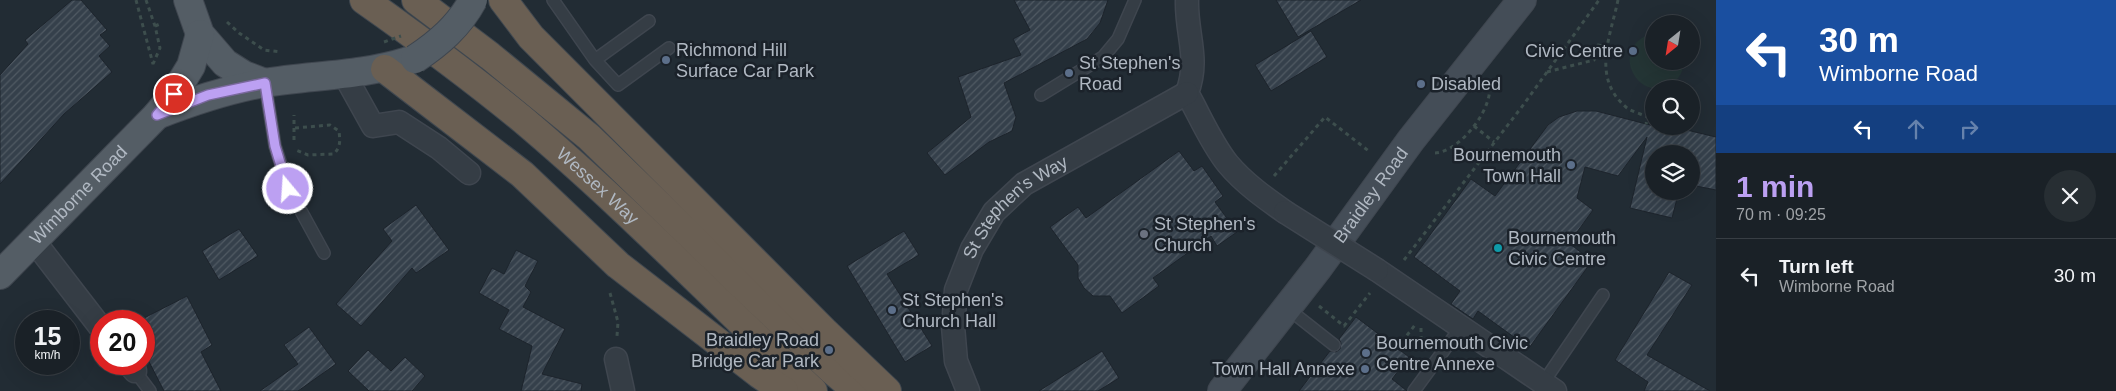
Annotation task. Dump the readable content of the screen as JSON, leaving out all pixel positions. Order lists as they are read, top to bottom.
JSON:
{
  "streets": {
    "highway": ["Wessex Way"],
    "main road": ["Wimborne Road"],
    "street": ["Braidley Road", "St Stephen's Way"]
  },
  "places": [
    "Civic Centre",
    "Richmond Hill Surface Car Park",
    "St Stephen's Road",
    "Disabled",
    "Bournemouth Town Hall",
    "St Stephen's Church",
    "Bournemouth Civic Centre",
    "St Stephen's Church Hall",
    "Braidley Road Bridge Car Park",
    "Bournemouth Civic Centre Annexe",
    "Town Hall Annexe"
  ],
  "north": "bottom left",
  "page": {
    "turn": ["30 m", "Wimborne Road"],
    "heading": ["1 min", "70 m · 09:25"],
    "list": [
      {
        "name": "Turn left",
        "note": "Wimborne Road",
        "value": "30 m"
      }
    ],
    "speed": "15 km/h",
    "limit": "20"
  }
}
